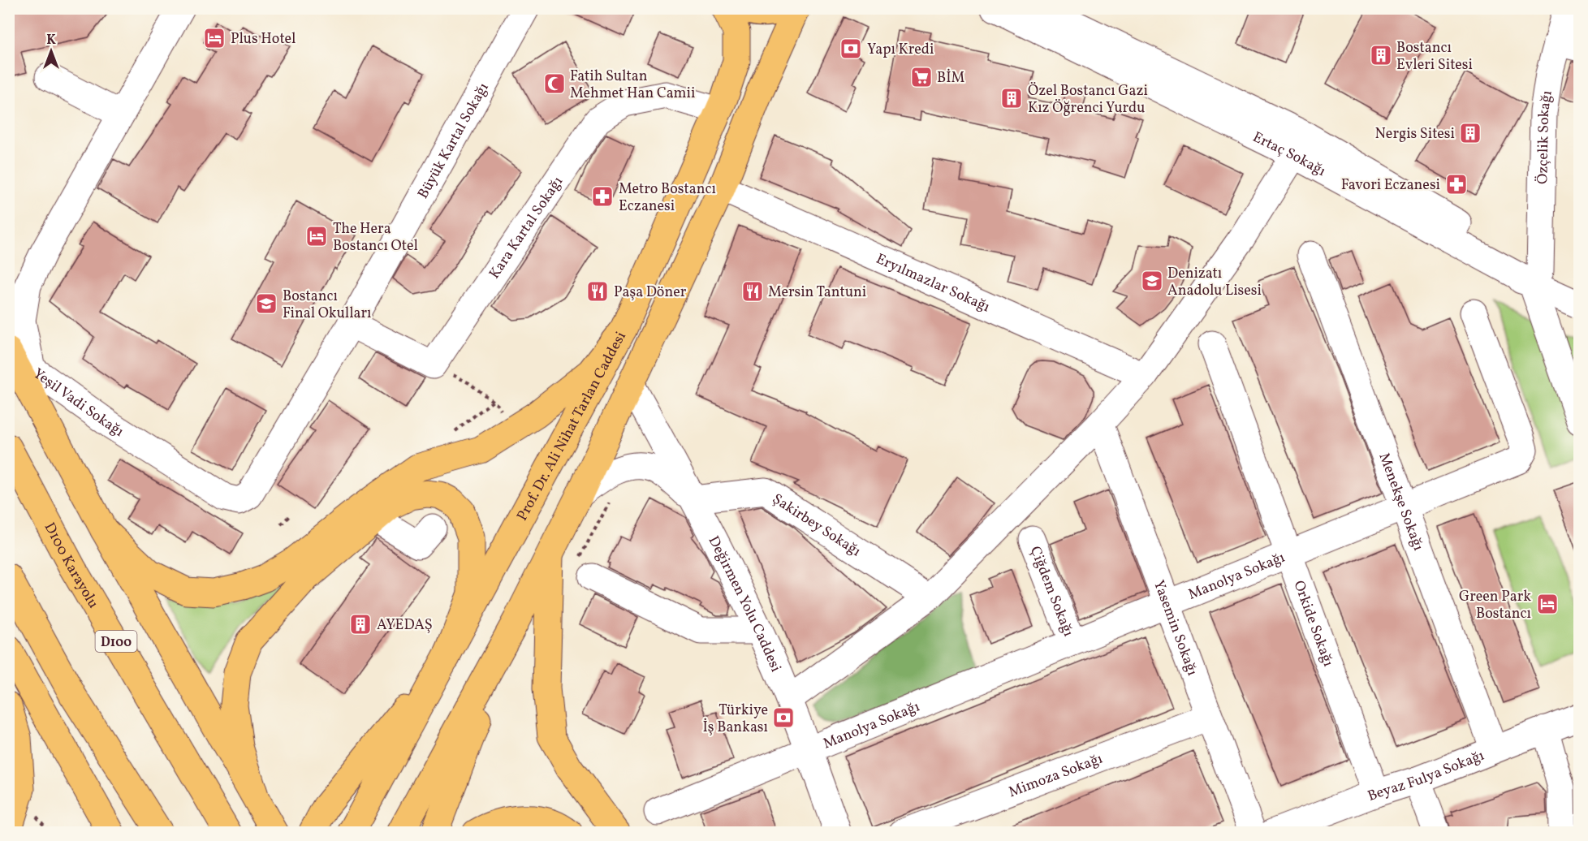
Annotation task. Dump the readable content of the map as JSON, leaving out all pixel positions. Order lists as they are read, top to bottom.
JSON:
{
  "streets": {
    "main road": ["Prof. Dr. Ali Nihat Tarlan Caddesi", "D100 Karayolu", "D100"],
    "street": [
      "Özçelik Sokağı",
      "Büyük Kartal Sokağı",
      "Ertaç Sokağı",
      "Kara Kartal Sokağı",
      "Eryılmazlar Sokağı",
      "Yeşil Vadi Sokağı",
      "Menekşe Sokağı",
      "Şakirbey Sokağı",
      "Manolya Sokağı",
      "Çiğdem Sokağı",
      "Değirmen Yolu Caddesi",
      "Orkide Sokağı",
      "Yasemin Sokağı",
      "Mimoza Sokağı",
      "Beyaz Fulya Sokağı"
    ]
  },
  "crossings": [
    ["Özçelik Sokağı", "Ertaç Sokağı"],
    ["Büyük Kartal Sokağı", "Yeşil Vadi Sokağı"],
    ["Kara Kartal Sokağı", "Prof. Dr. Ali Nihat Tarlan Caddesi"],
    ["Menekşe Sokağı", "Manolya Sokağı"],
    ["Menekşe Sokağı", "Beyaz Fulya Sokağı"],
    ["Şakirbey Sokağı", "Değirmen Yolu Caddesi"],
    ["Manolya Sokağı", "Çiğdem Sokağı"],
    ["Manolya Sokağı", "Değirmen Yolu Caddesi"],
    ["Manolya Sokağı", "Orkide Sokağı"],
    ["Manolya Sokağı", "Yasemin Sokağı"],
    ["Orkide Sokağı", "Beyaz Fulya Sokağı"],
    ["Yasemin Sokağı", "Mimoza Sokağı"]
  ],
  "places": {
    "hotel": ["Plus Hotel", "The Hera Bostancı Otel", "Green Park Bostancı"],
    "bank": ["Yapı Kredi", "Türkiye İş Bankası"],
    "building": [
      "Bostancı Evleri Sitesi",
      "Özel Bostancı Gazi Kız Öğrenci Yurdu",
      "Nergis Sitesi",
      "AYEDAŞ"
    ],
    "supermarket": ["BİM"],
    "mosque": ["Fatih Sultan Mehmet Han Camii"],
    "pharmacy": ["Favori Eczanesi", "Metro Bostancı Eczanesi"],
    "school or university": ["Denizatı Anadolu Lisesi", "Bostancı Final Okulları"],
    "restaurant": ["Paşa Döner", "Mersin Tantuni"]
  },
  "north": "top"
}
